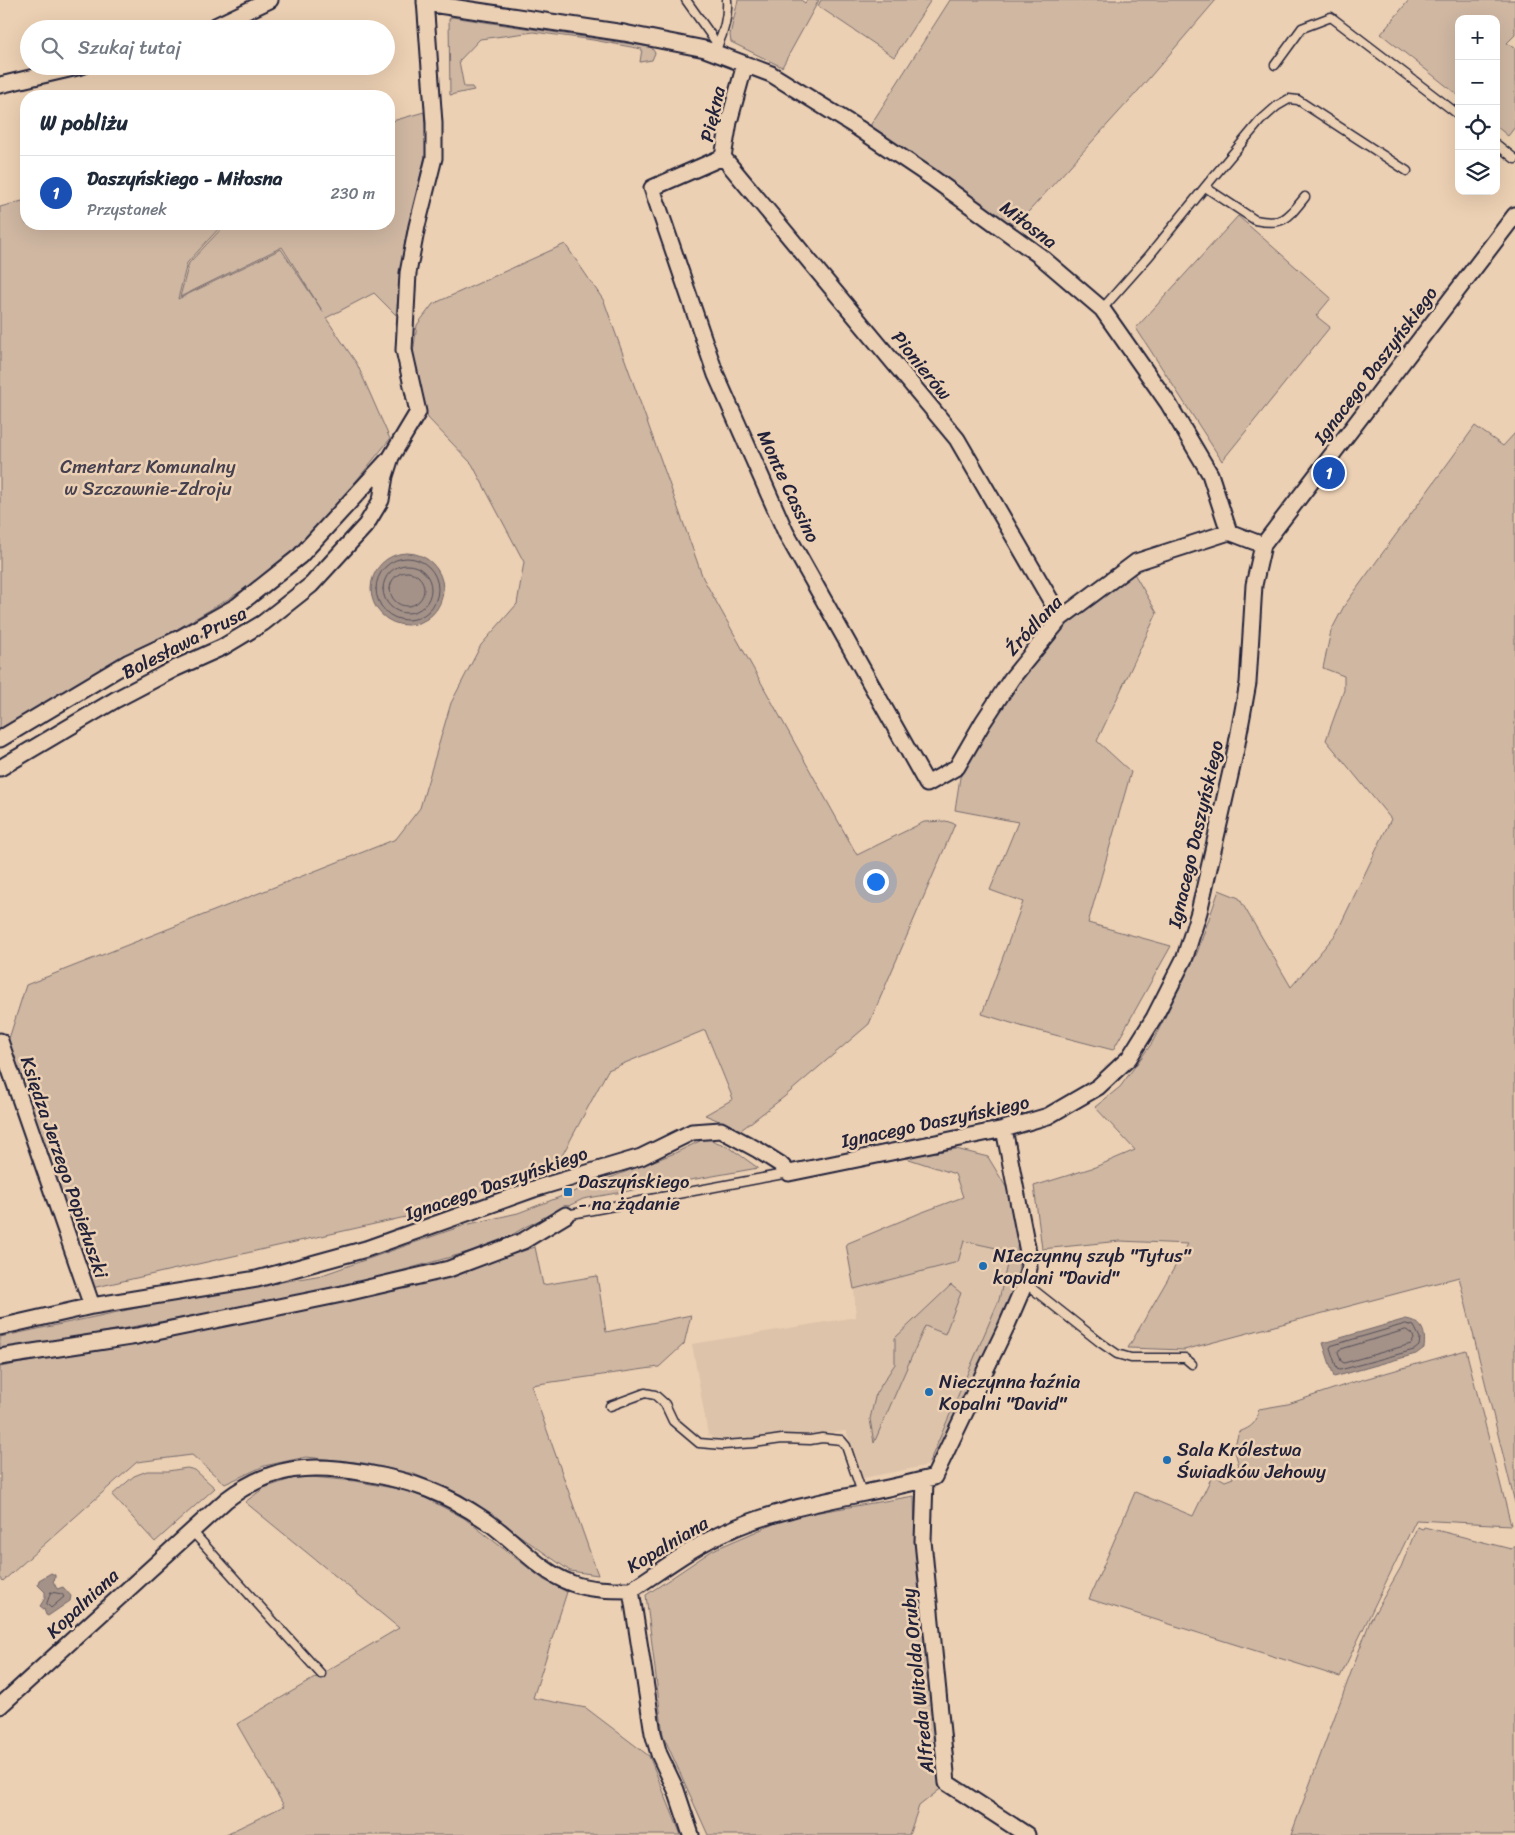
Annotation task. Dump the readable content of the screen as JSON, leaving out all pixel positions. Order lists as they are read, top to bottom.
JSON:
{
  "streets": {
    "street": [
      "Piękna",
      "Miłosna",
      "Pionierów",
      "Ignacego Daszyńskiego",
      "Monte Cassino",
      "Źródlana",
      "Bolesława Prusa",
      "Księdza Jerzego Popiełuszki",
      "Kopalniana",
      "Alfreda Witolda Oruby"
    ]
  },
  "crossings": [
    ["Piękna", "Miłosna"],
    ["Piękna", "Pionierów"],
    ["Piękna", "Monte Cassino"],
    ["Miłosna", "Źródlana"],
    ["Miłosna", "Bolesława Prusa"],
    ["Pionierów", "Źródlana"],
    ["Ignacego Daszyńskiego", "Księdza Jerzego Popiełuszki"],
    ["Monte Cassino", "Źródlana"],
    ["Kopalniana", "Alfreda Witolda Oruby"]
  ],
  "parks": ["Cmentarz Komunalny w Szczawnie-Zdroju"],
  "places": {
    "transit": ["Daszyńskiego - na żądanie"],
    "other": ["NIeczynny szyb \"Tytus\" koplani \"David\"", "Nieczynna łaźnia Kopalni \"David\"", "Sala Królestwa Świadków Jehowy"]
  },
  "page": {
    "map_buttons": ["+", "−"],
    "search": "Szukaj tutaj",
    "heading": "W pobliżu",
    "list": [
      {
        "mark": "1",
        "name": "Daszyńskiego - Miłosna",
        "note": "Przystanek",
        "value": "230 m"
      }
    ],
    "pins": "1"
  }
}
